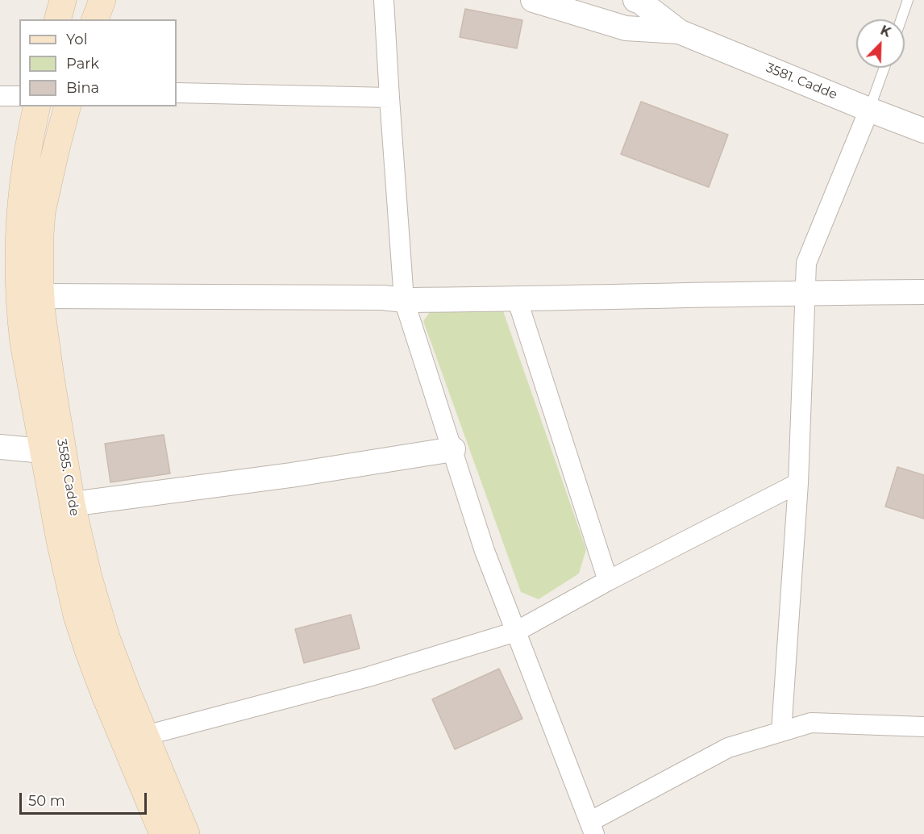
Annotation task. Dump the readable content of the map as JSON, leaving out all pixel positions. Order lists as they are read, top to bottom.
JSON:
{
  "streets": {
    "main road": ["3585. Cadde"],
    "street": ["3581. Cadde"]
  },
  "legend": ["Yol", "Park", "Bina"],
  "scale_bar": "50 m",
  "north": "top right"
}
